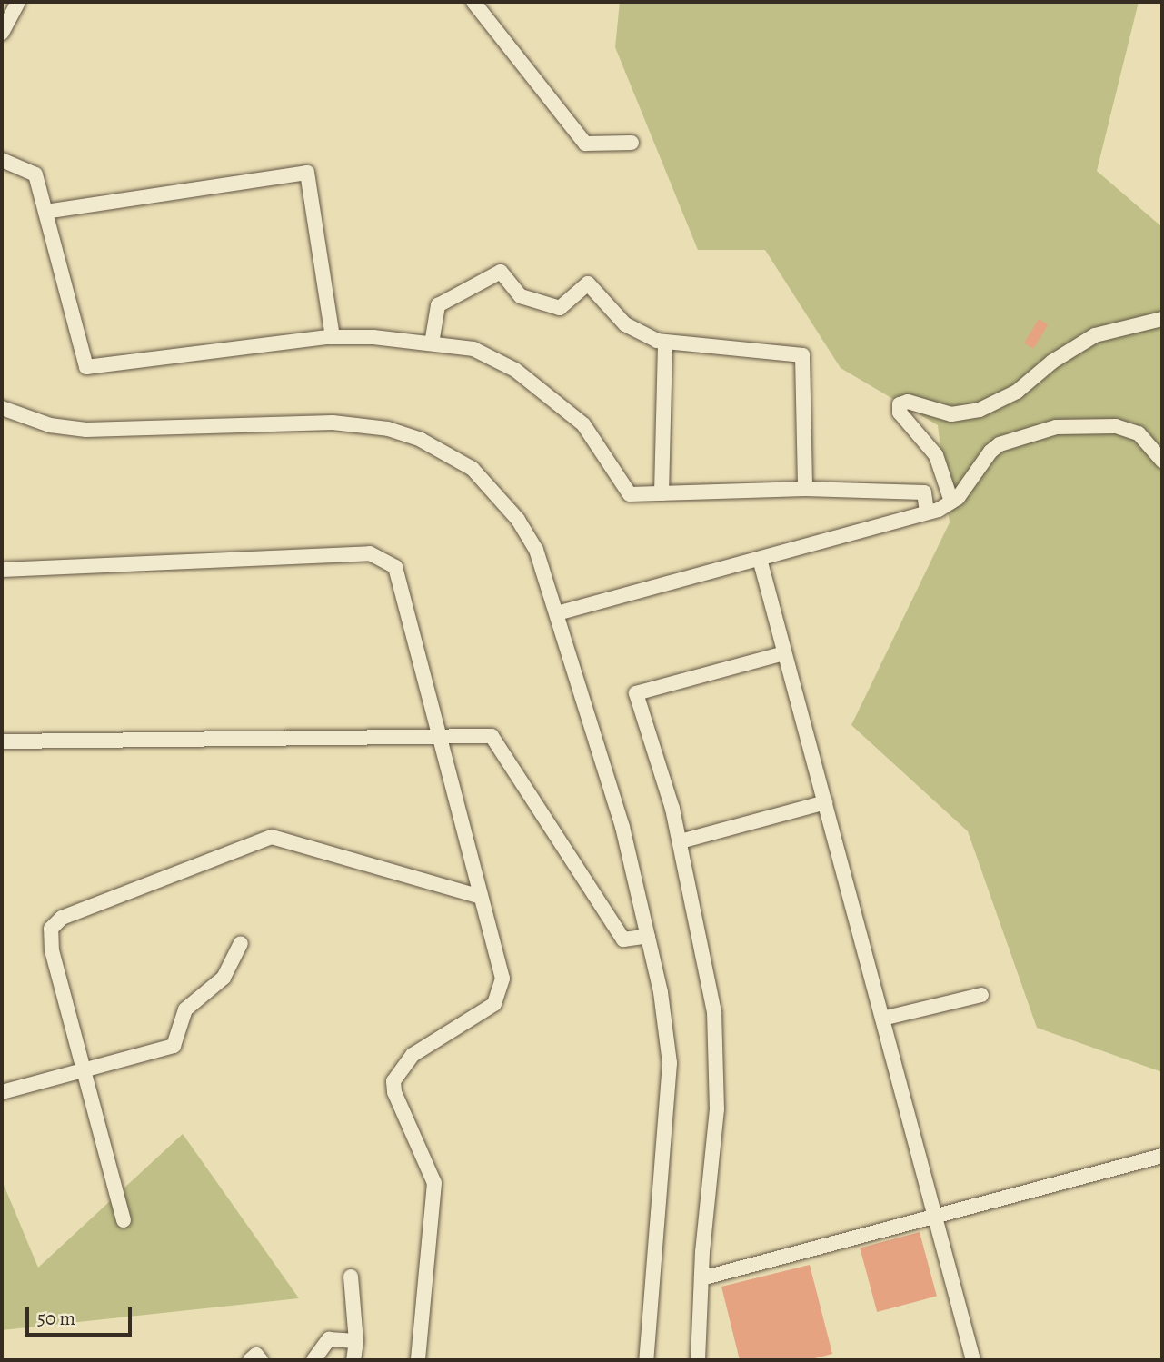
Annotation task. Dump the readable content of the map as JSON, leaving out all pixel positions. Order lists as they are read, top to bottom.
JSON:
{
  "scale_bar": "50 m"
}
